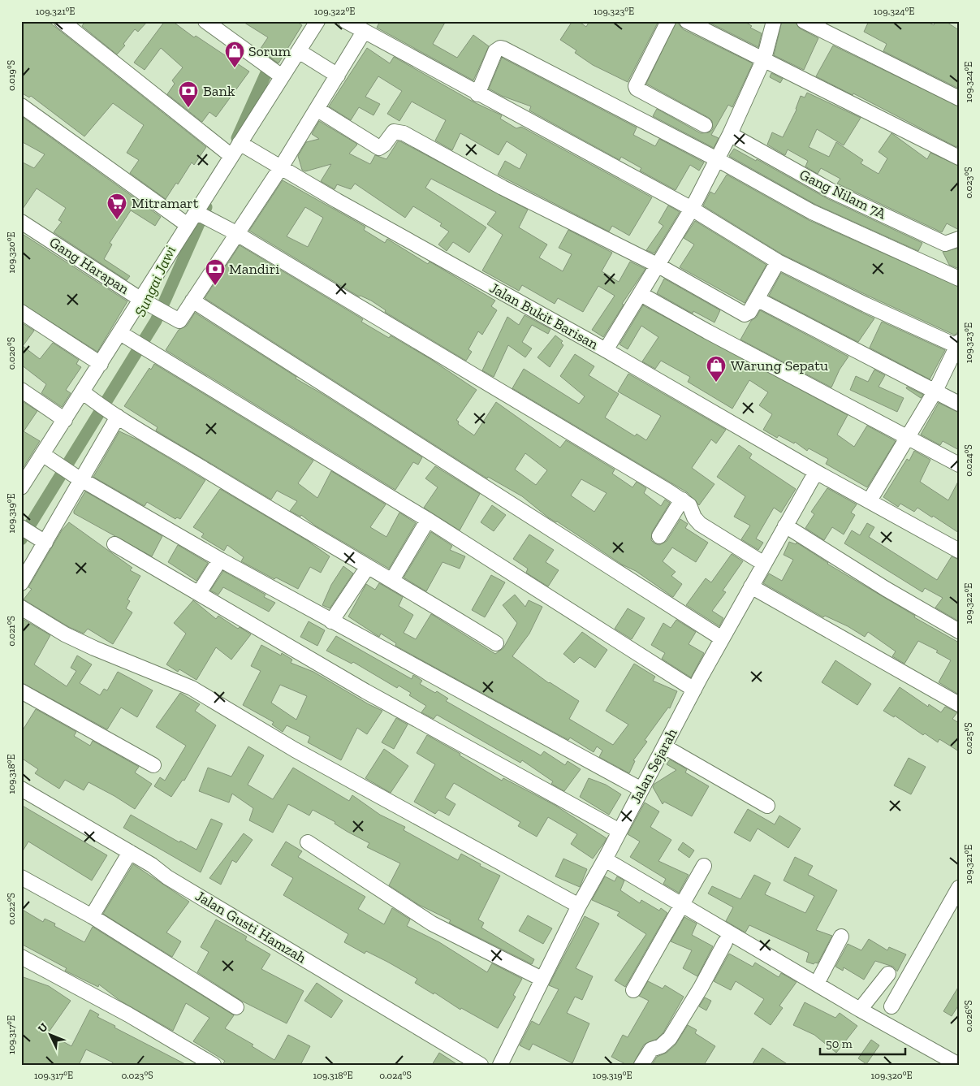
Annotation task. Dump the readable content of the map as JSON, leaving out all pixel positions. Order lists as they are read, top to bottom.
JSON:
{
  "streets": {
    "street": [
      "Gang Nilam 7A",
      "Gang Harapan",
      "Jalan Bukit Barisan",
      "Jalan Sejarah",
      "Jalan Gusti Hamzah"
    ]
  },
  "crossings": [
    ["Jalan Bukit Barisan", "Jalan Sejarah"]
  ],
  "water": ["Sungai Jawi"],
  "places": {
    "shop": ["Sorum", "Warung Sepatu"],
    "bank": ["Bank", "Mandiri"],
    "supermarket": ["Mitramart"]
  },
  "scale_bar": "50 m",
  "north": "top left",
  "coordinates": [
    "109.321°E",
    "109.322°E",
    "109.323°E",
    "109.324°E",
    "0.019°S",
    "0.023°S",
    "109.320°E",
    "0.020°S",
    "0.024°S",
    "109.319°E",
    "0.021°S",
    "0.025°S",
    "109.318°E",
    "0.022°S",
    "0.026°S",
    "109.317°E"
  ]
}
